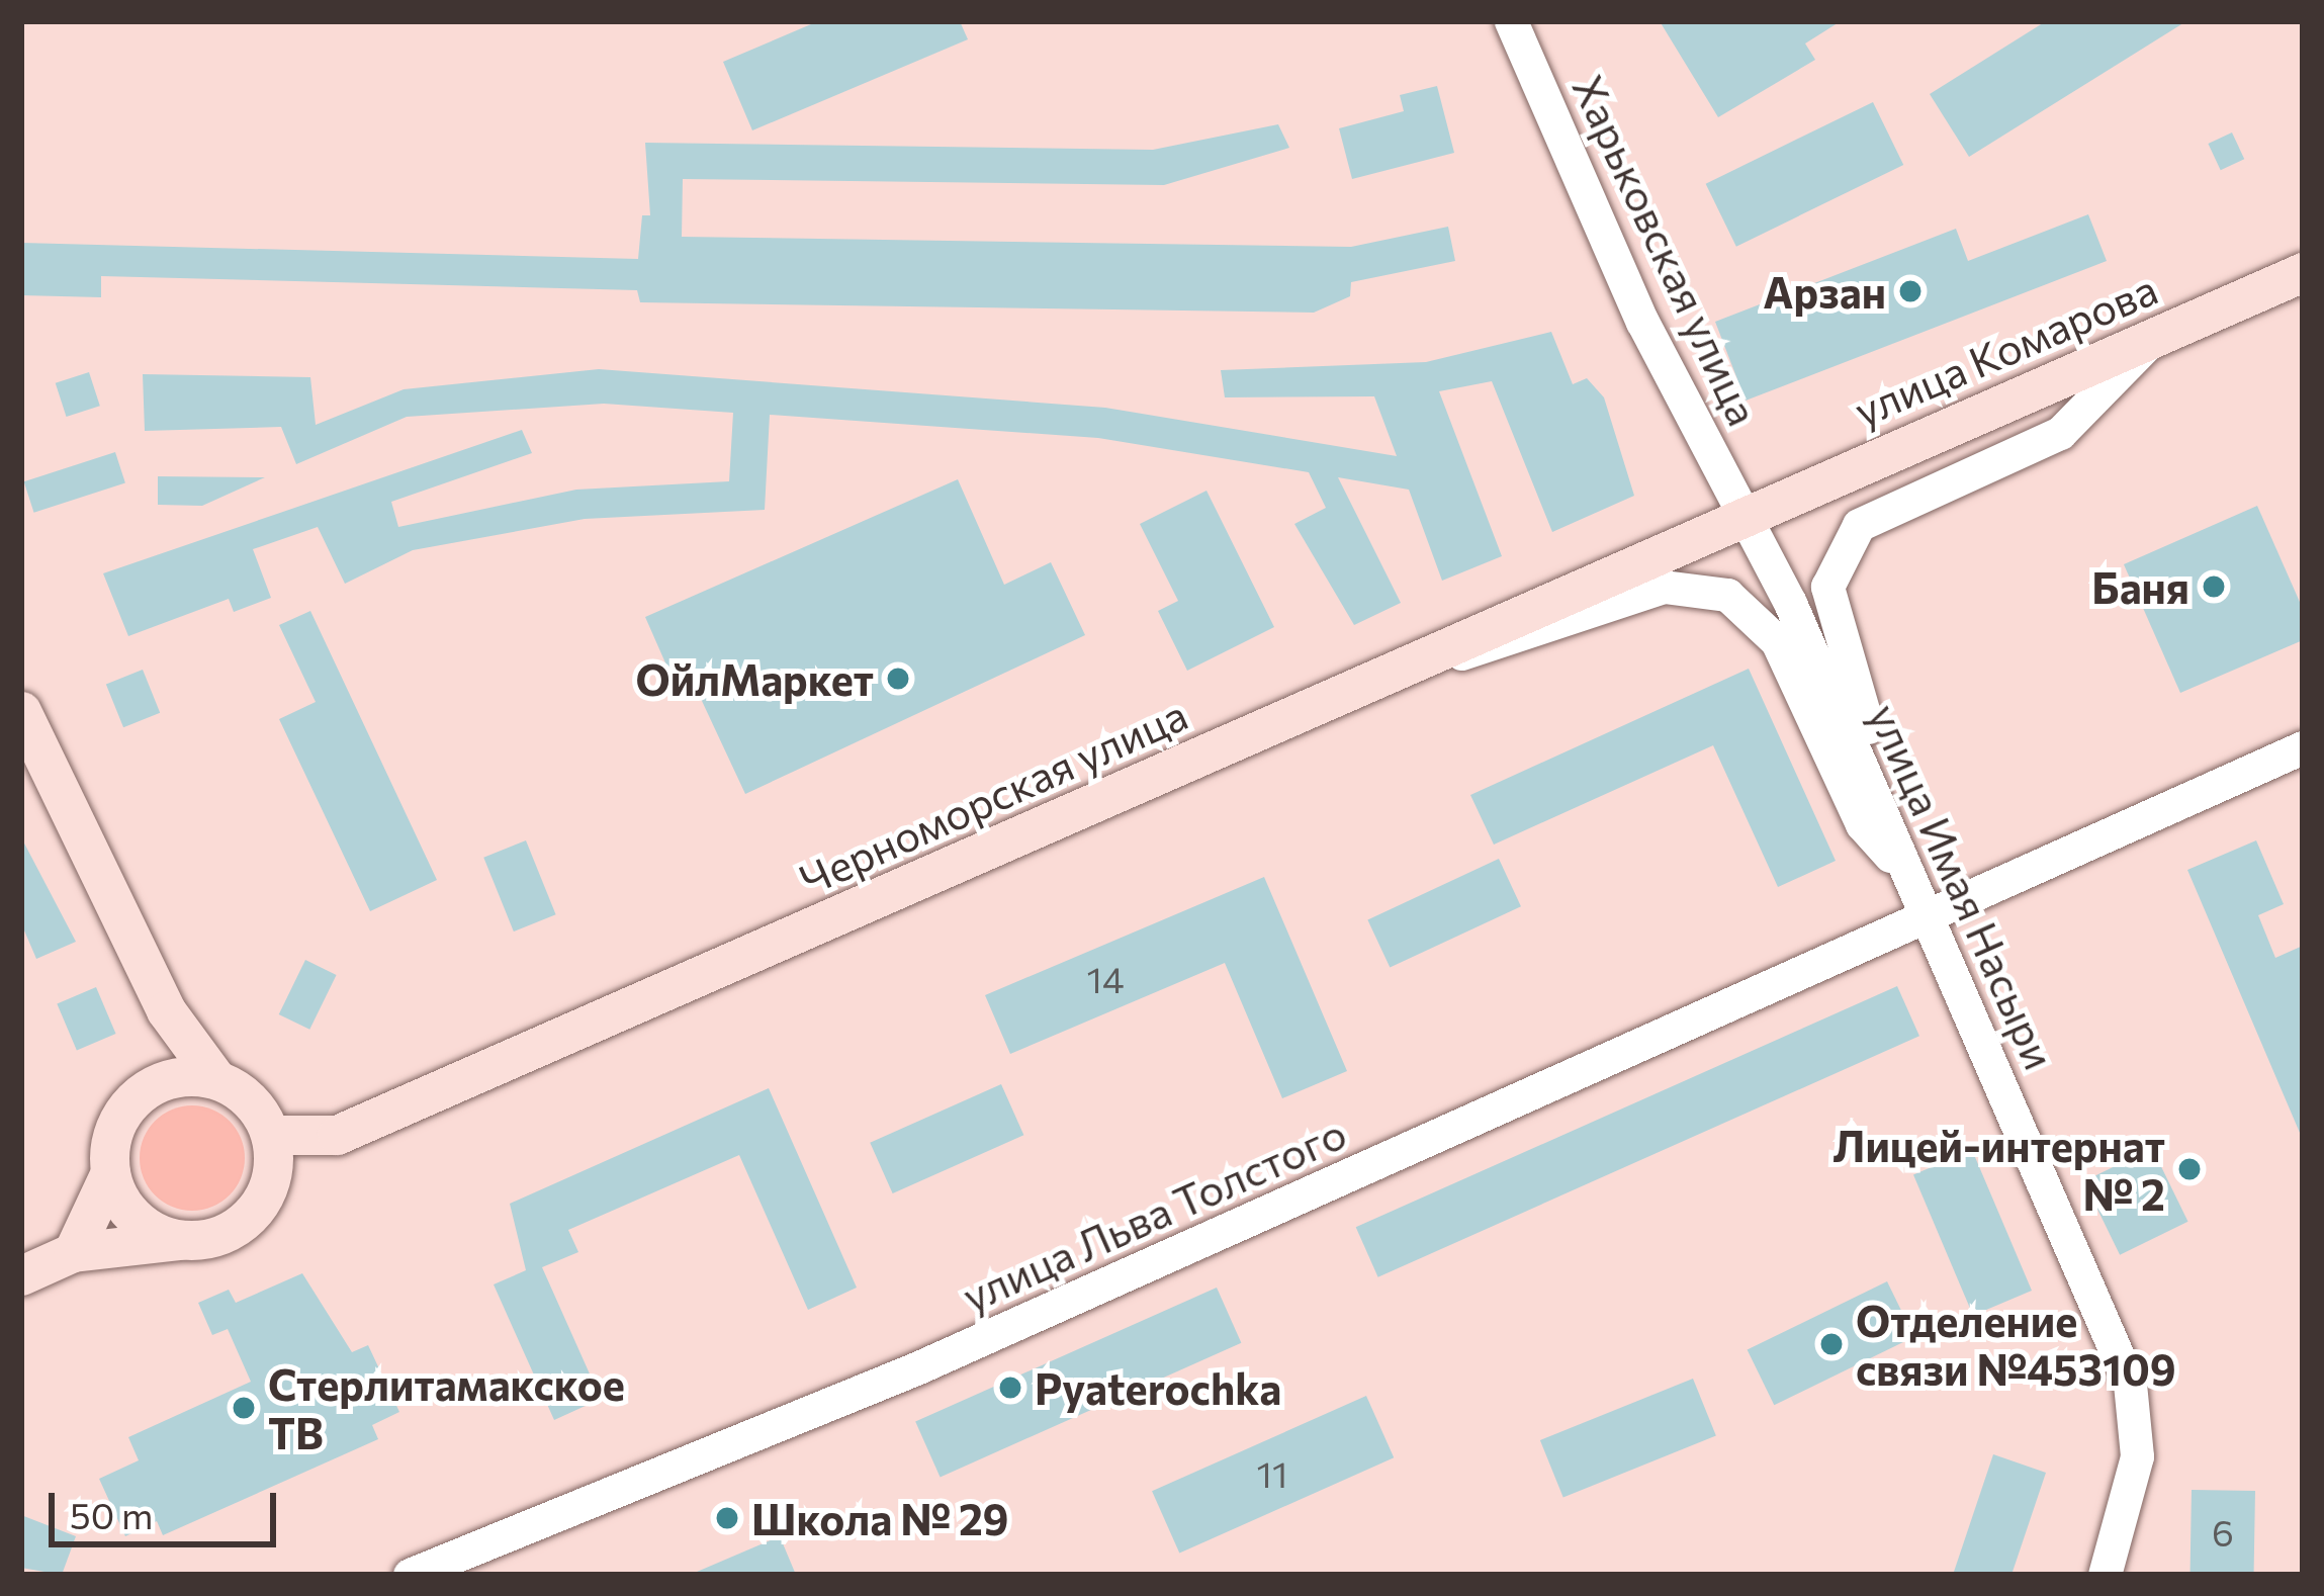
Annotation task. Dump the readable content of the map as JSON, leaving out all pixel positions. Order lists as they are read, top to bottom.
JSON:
{
  "streets": {
    "main road": ["улица Комарова", "Черноморская улица"],
    "street": ["Харьковская улица", "улица Имая Насыри", "улица Льва Толстого"]
  },
  "crossings": [
    ["Харьковская улица", "улица Комарова"],
    ["Харьковская улица", "Черноморская улица"],
    ["Харьковская улица", "улица Имая Насыри"],
    ["улица Комарова", "Черноморская улица"],
    ["улица Комарова", "улица Имая Насыри"],
    ["Черноморская улица", "улица Имая Насыри"],
    ["улица Имая Насыри", "улица Льва Толстого"]
  ],
  "places": [
    "Арзан",
    "Баня",
    "ОйлМаркет",
    "Лицей-интернат № 2",
    "Отделение связи №453109",
    "Pyaterochka",
    "Стерлитамакское ТВ",
    "Школа № 29"
  ],
  "house_numbers": ["14", "11", "6"],
  "scale_bar": "50 m"
}
